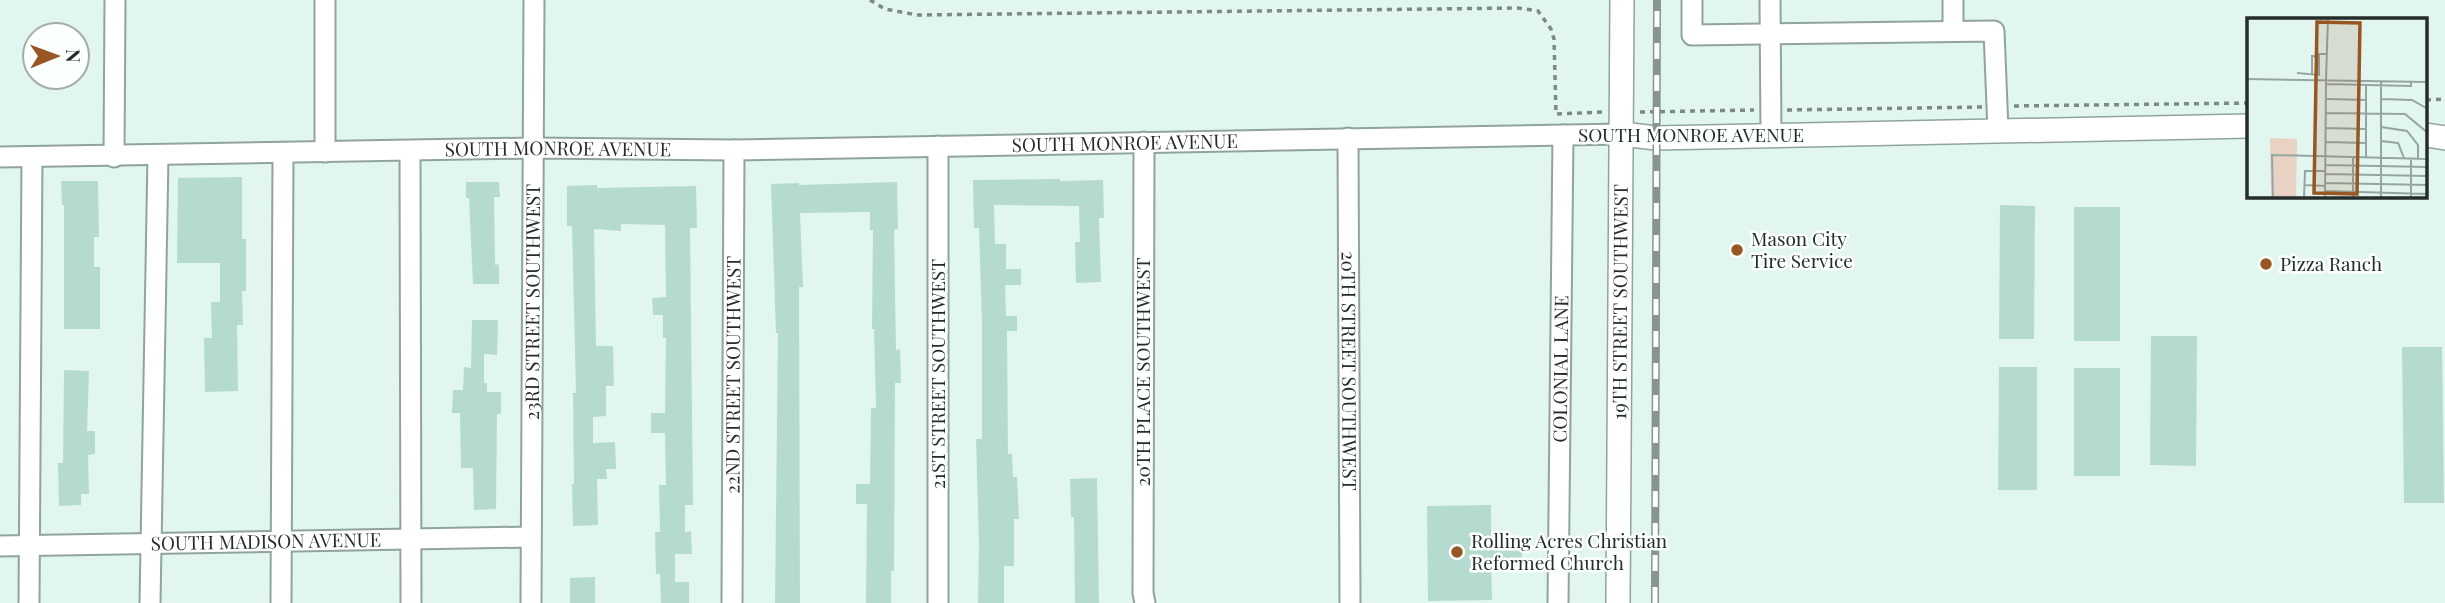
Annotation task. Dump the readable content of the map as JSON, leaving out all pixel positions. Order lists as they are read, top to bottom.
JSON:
{
  "streets": {
    "main road": ["SOUTH MONROE AVENUE", "19TH STREET SOUTHWEST"],
    "street": [
      "23RD STREET SOUTHWEST",
      "COLONIAL LANE",
      "20TH STREET SOUTHWEST",
      "20TH PLACE SOUTHWEST",
      "21ST STREET SOUTHWEST",
      "22ND STREET SOUTHWEST",
      "SOUTH MADISON AVENUE"
    ]
  },
  "crossings": [
    ["SOUTH MONROE AVENUE", "23RD STREET SOUTHWEST"],
    ["SOUTH MONROE AVENUE", "19TH STREET SOUTHWEST"],
    ["SOUTH MONROE AVENUE", "COLONIAL LANE"],
    ["SOUTH MONROE AVENUE", "20TH STREET SOUTHWEST"],
    ["SOUTH MONROE AVENUE", "20TH PLACE SOUTHWEST"],
    ["SOUTH MONROE AVENUE", "21ST STREET SOUTHWEST"],
    ["SOUTH MONROE AVENUE", "22ND STREET SOUTHWEST"],
    ["23RD STREET SOUTHWEST", "SOUTH MADISON AVENUE"]
  ],
  "places": ["Mason City Tire Service", "Pizza Ranch", "Rolling Acres Christian Reformed Church"],
  "north": "right"
}
